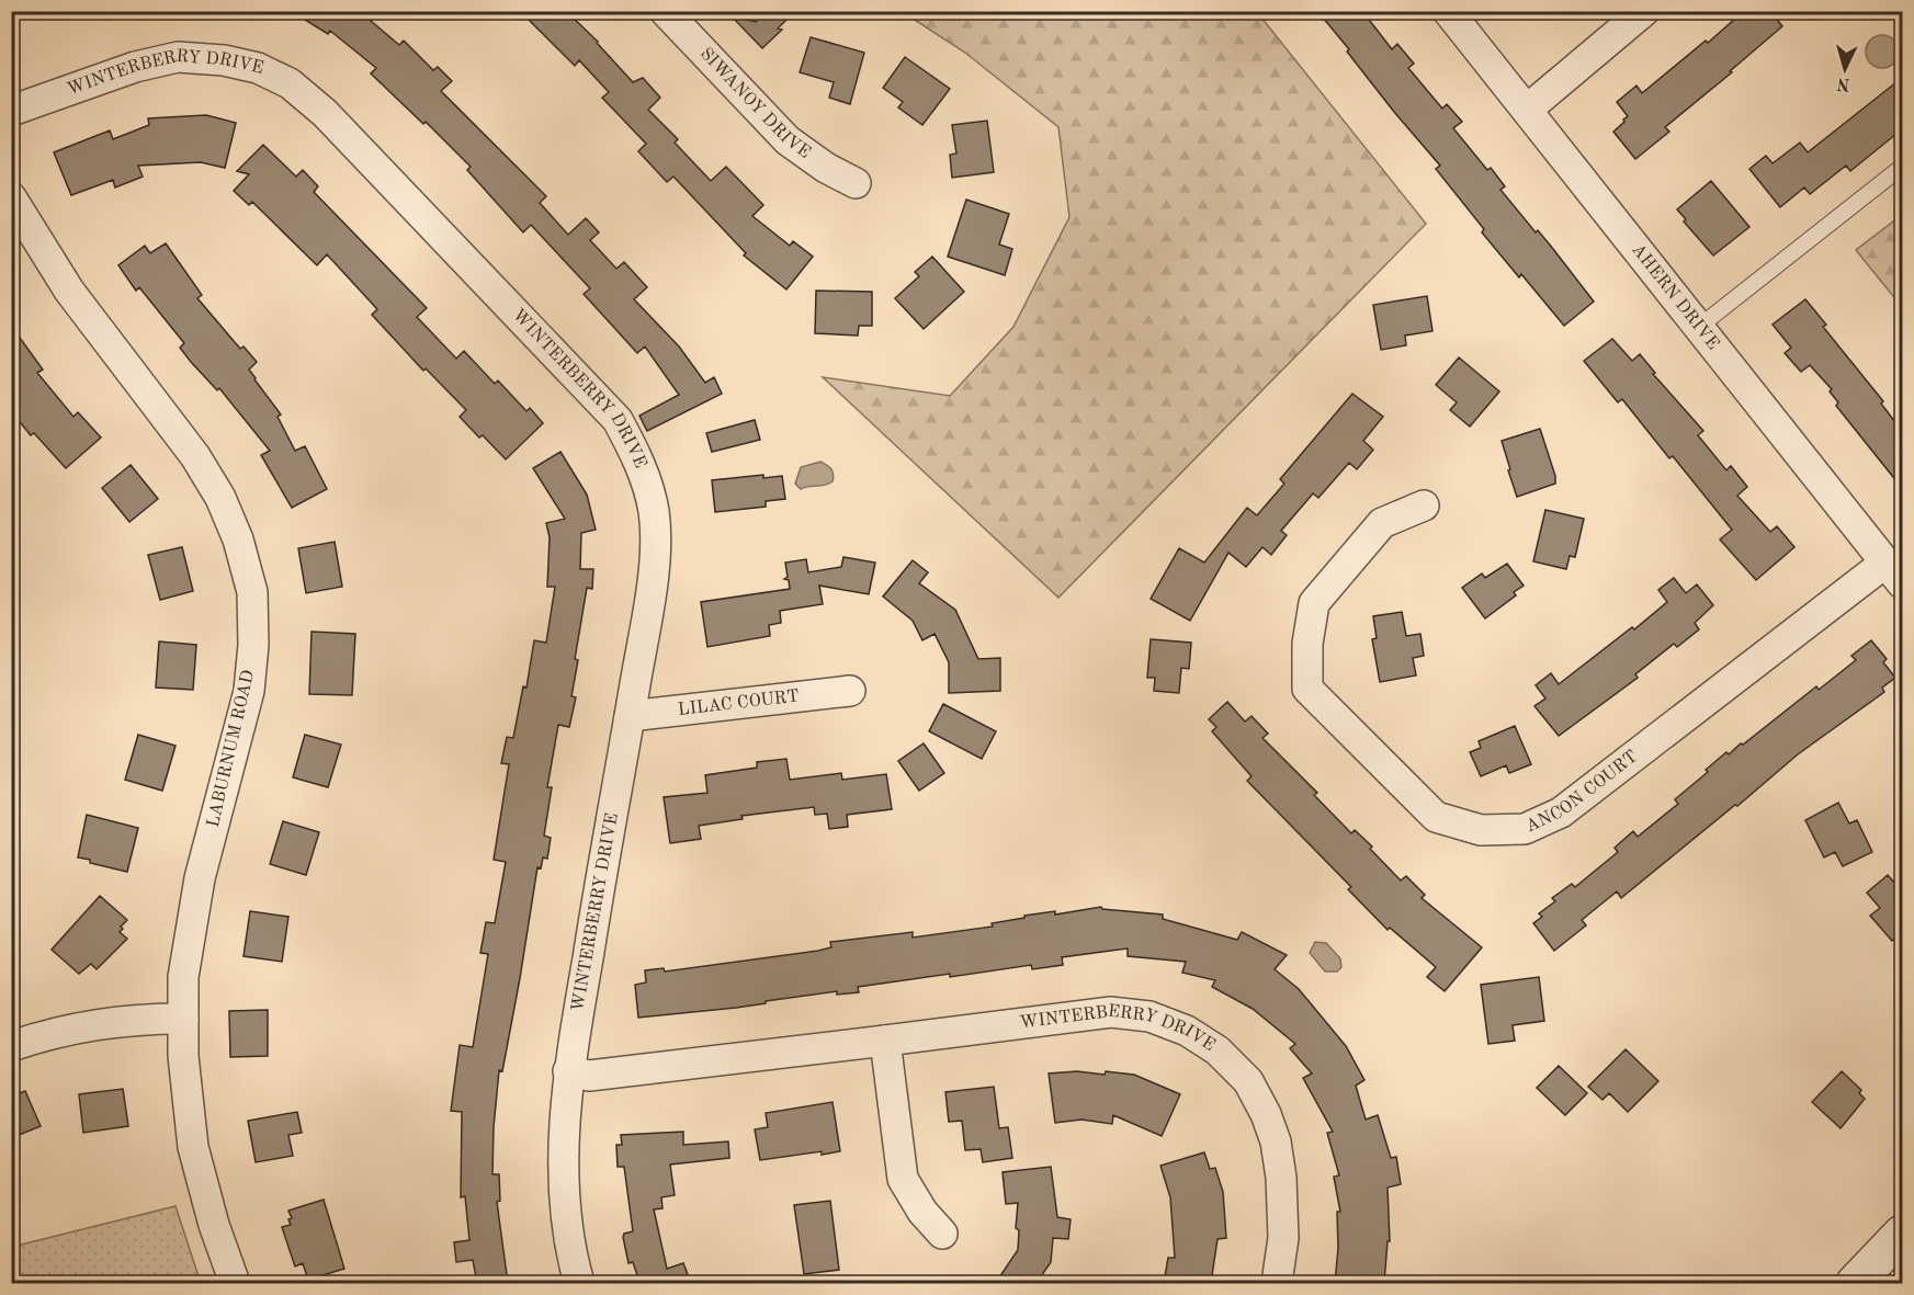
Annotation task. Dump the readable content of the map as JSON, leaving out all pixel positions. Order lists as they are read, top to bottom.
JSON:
{
  "streets": {
    "street": [
      "WINTERBERRY DRIVE",
      "SIWANOY DRIVE",
      "AHERN DRIVE",
      "LILAC COURT",
      "LABURNUM ROAD",
      "ANCON COURT"
    ]
  },
  "crossings": [
    ["WINTERBERRY DRIVE", "LILAC COURT"],
    ["AHERN DRIVE", "ANCON COURT"]
  ],
  "north": "bottom"
}
